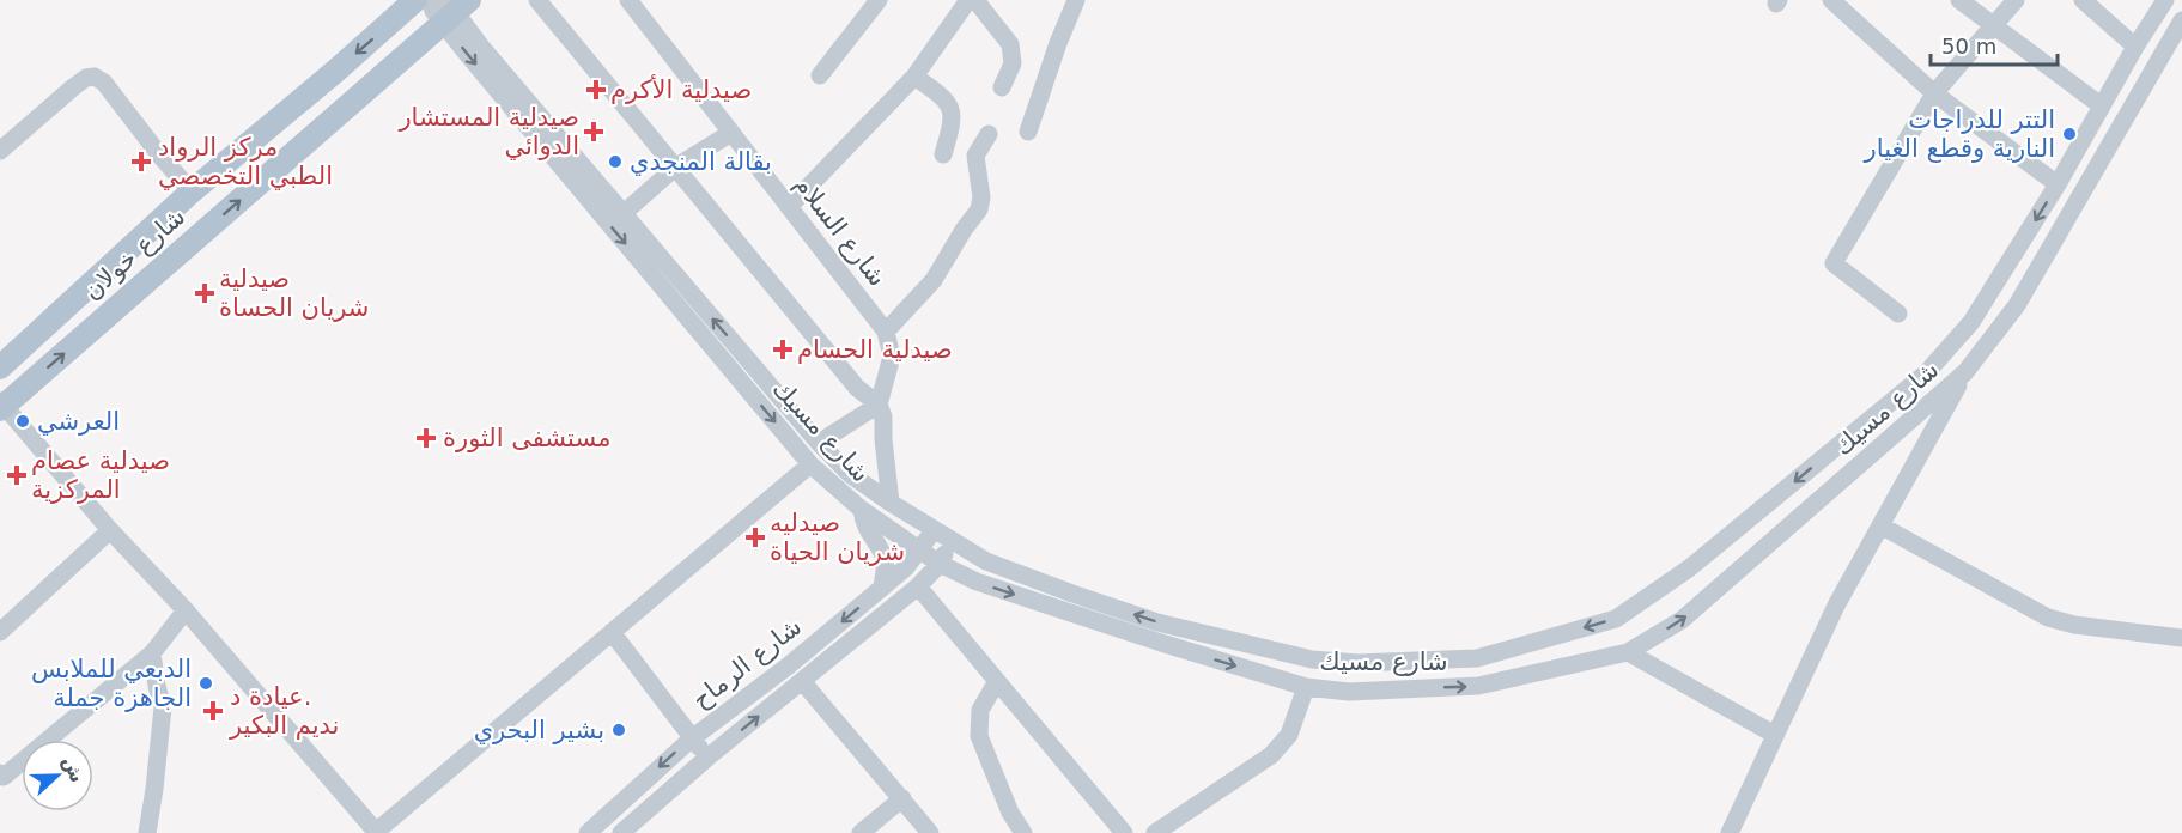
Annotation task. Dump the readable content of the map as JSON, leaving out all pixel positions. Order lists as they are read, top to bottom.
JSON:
{
  "streets": {
    "main road": ["شارع خولان"],
    "street": ["شارع السلام", "شارع مسيك", "شارع الرماح"]
  },
  "crossings": [
    ["شارع خولان", "شارع مسيك"],
    ["شارع مسيك", "شارع الرماح"]
  ],
  "places": {
    "health": [
      "صيدلية الأكرم",
      "صيدلية المستشار الدوائي",
      "مركز الرواد الطبي التخصصي",
      "صيدلية شريان الحساة",
      "صيدلية الحسام",
      "مستشفى الثورة",
      "صيدلية عصام المركزية",
      "صيدليه شريان الحياة",
      "عيادة د. نديم البكير"
    ],
    "other": [
      "التتر للدراجات النارية وقطع الغيار",
      "بقالة المنجدي",
      "العرشي",
      "الدبعي للملابس الجاهزة جملة",
      "بشير البحري"
    ]
  },
  "scale_bar": "50 m",
  "north": "right"
}
